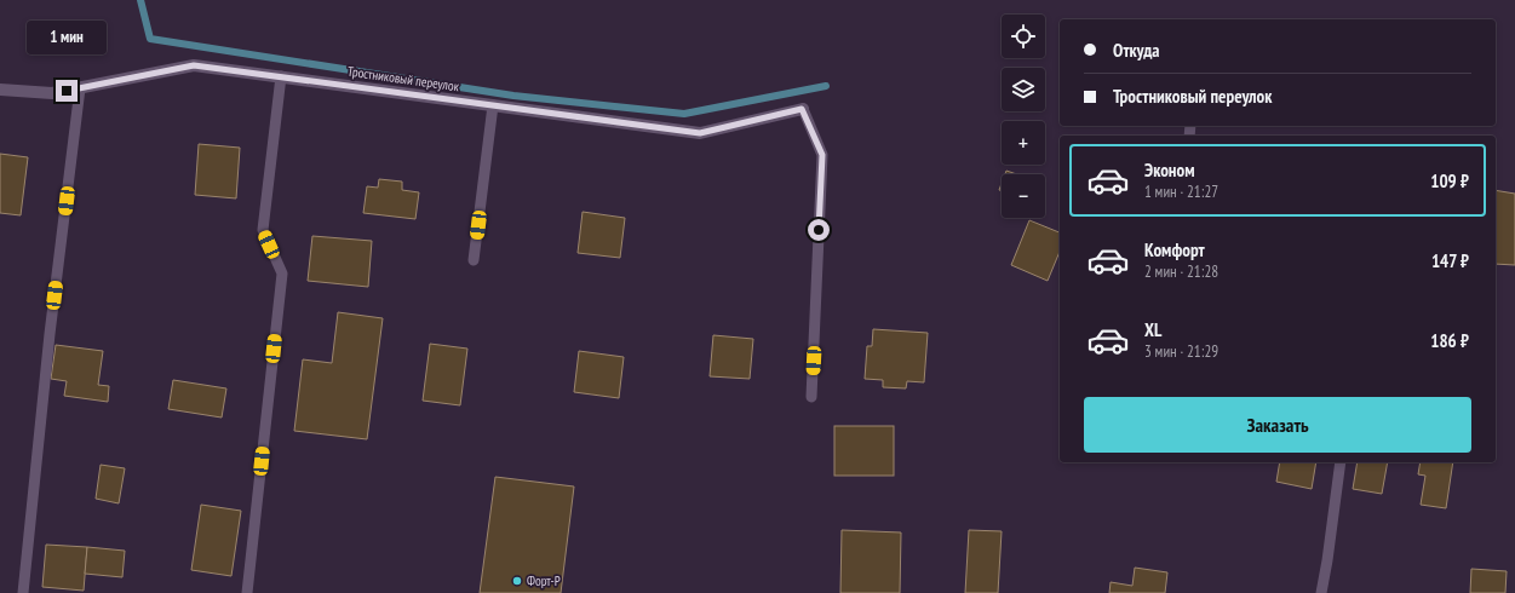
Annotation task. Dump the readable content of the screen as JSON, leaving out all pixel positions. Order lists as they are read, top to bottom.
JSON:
{
  "streets": {
    "street": ["Тростниковый переулок"]
  },
  "places": ["Форт-Р"],
  "page": {
    "map_buttons": ["+", "−"],
    "banner": ["Откуда", "Тростниковый переулок"],
    "bubble": "1 мин",
    "list": [
      {
        "name": "Эконом",
        "note": "1 мин · 21:27",
        "value": "109 ₽"
      },
      {
        "name": "Комфорт",
        "note": "2 мин · 21:28",
        "value": "147 ₽"
      },
      {
        "name": "XL",
        "note": "3 мин · 21:29",
        "value": "186 ₽"
      }
    ],
    "buttons": "Заказать"
  }
}
